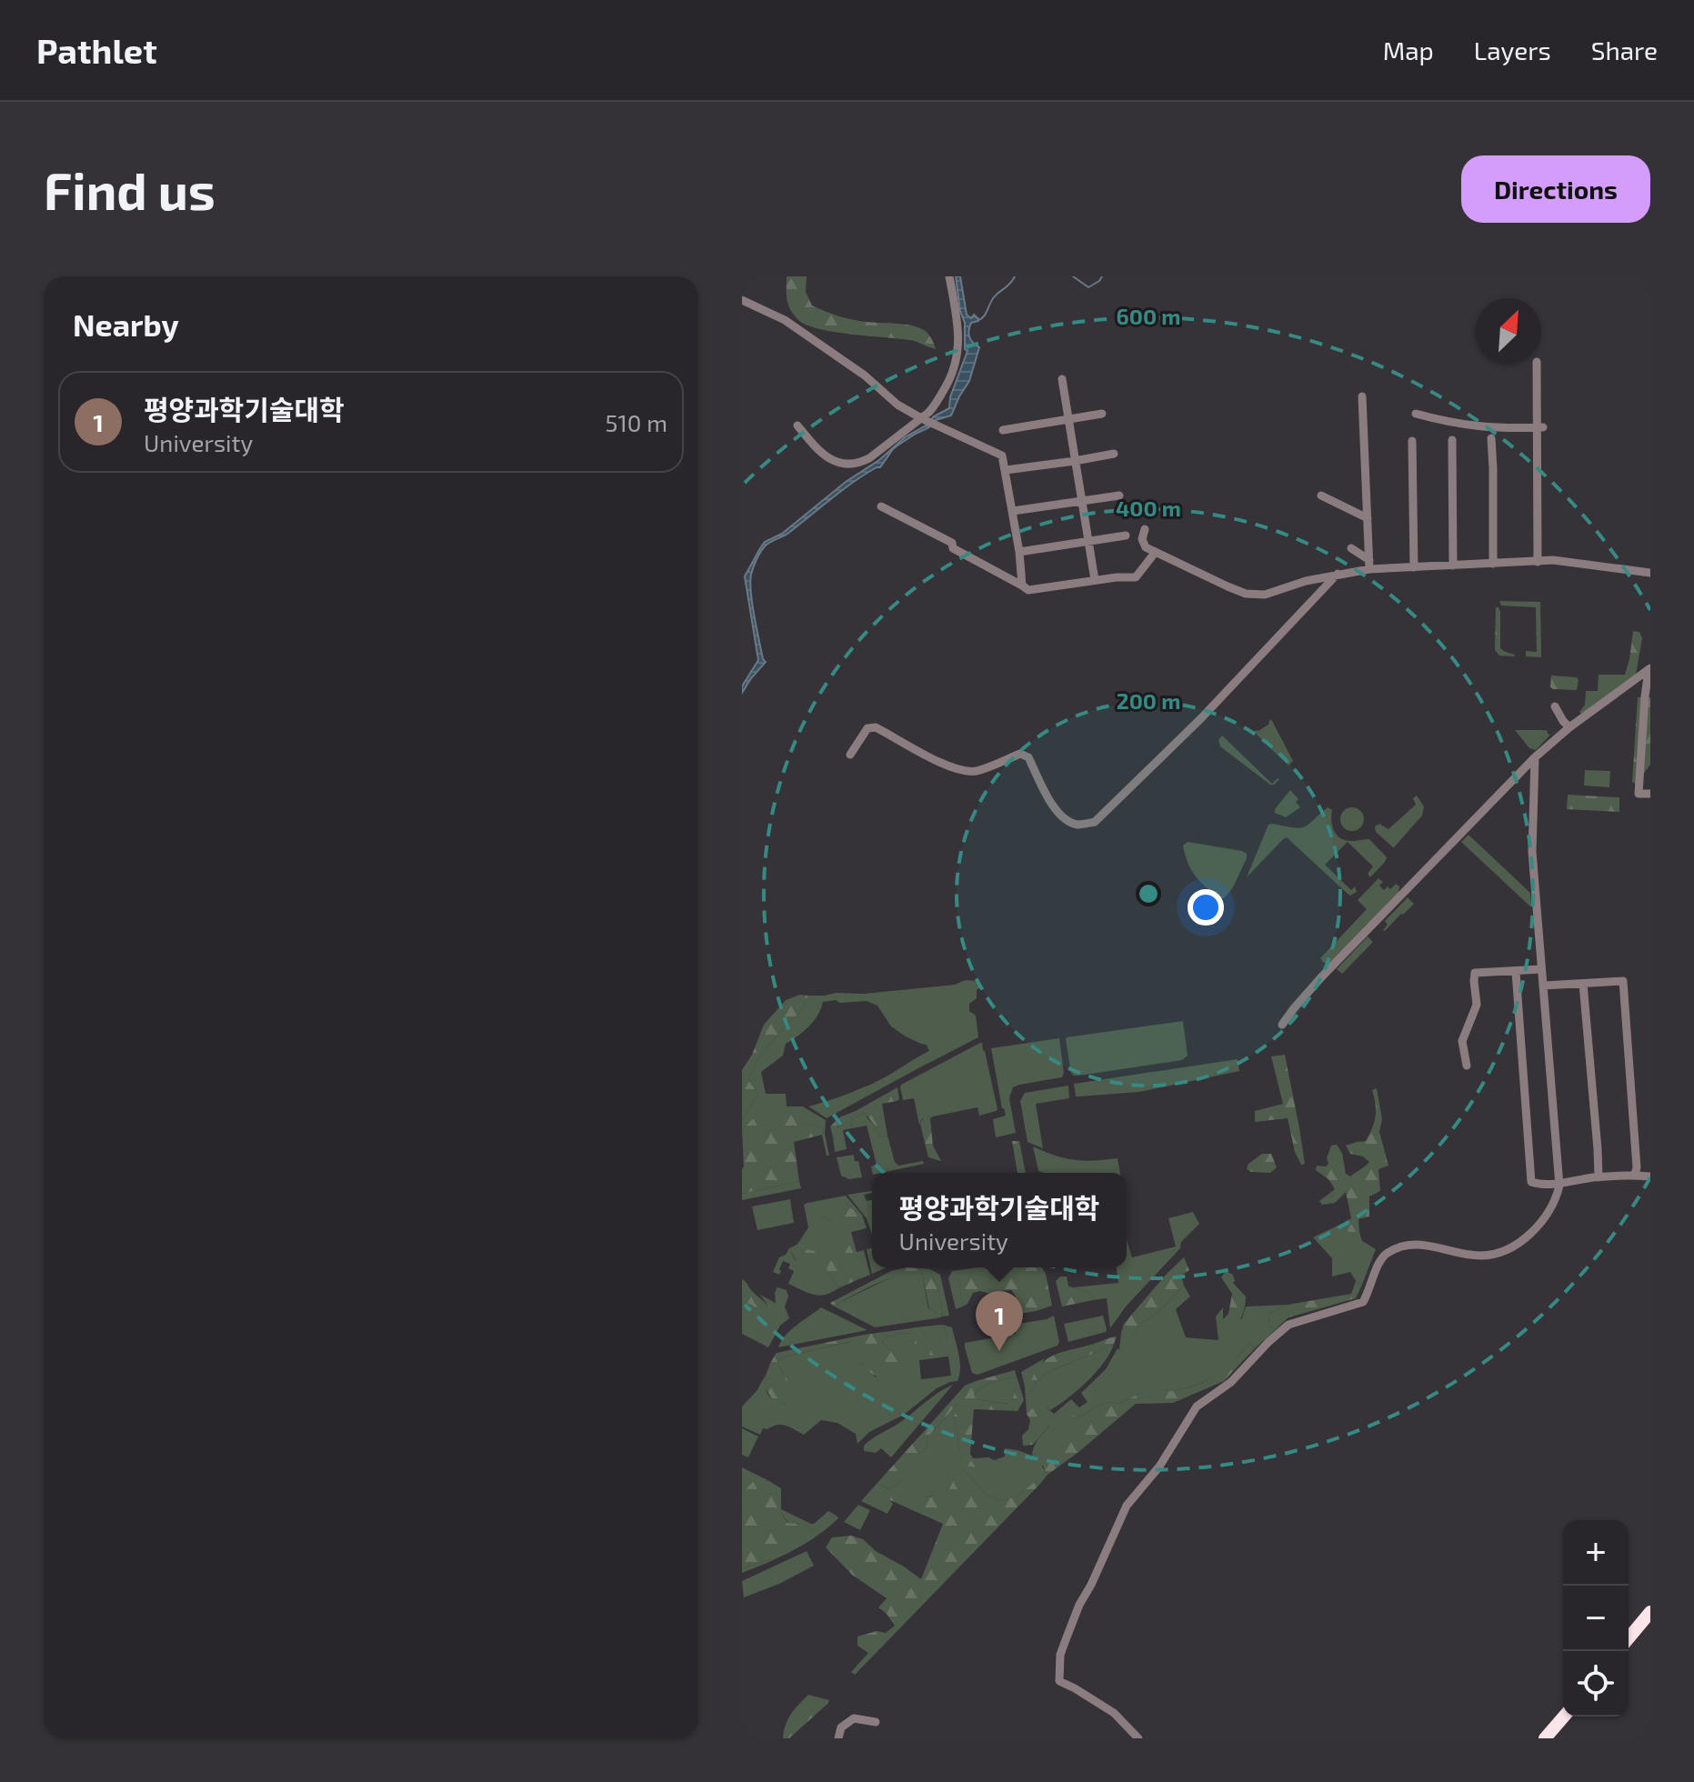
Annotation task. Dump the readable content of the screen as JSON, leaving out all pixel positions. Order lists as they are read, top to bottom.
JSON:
{
  "north": "top right",
  "page": {
    "header": "Pathlet",
    "nav": ["Map", "Layers", "Share"],
    "buttons": "Directions",
    "title": "Find us",
    "heading": "Nearby",
    "list": [
      {
        "mark": "1",
        "name": "평양과학기술대학",
        "note": "University",
        "value": "510 m"
      }
    ],
    "popup": ["평양과학기술대학", "University"],
    "pins": "1",
    "map_buttons": ["+", "−"]
  },
  "rings": ["600 m", "400 m", "200 m"]
}
